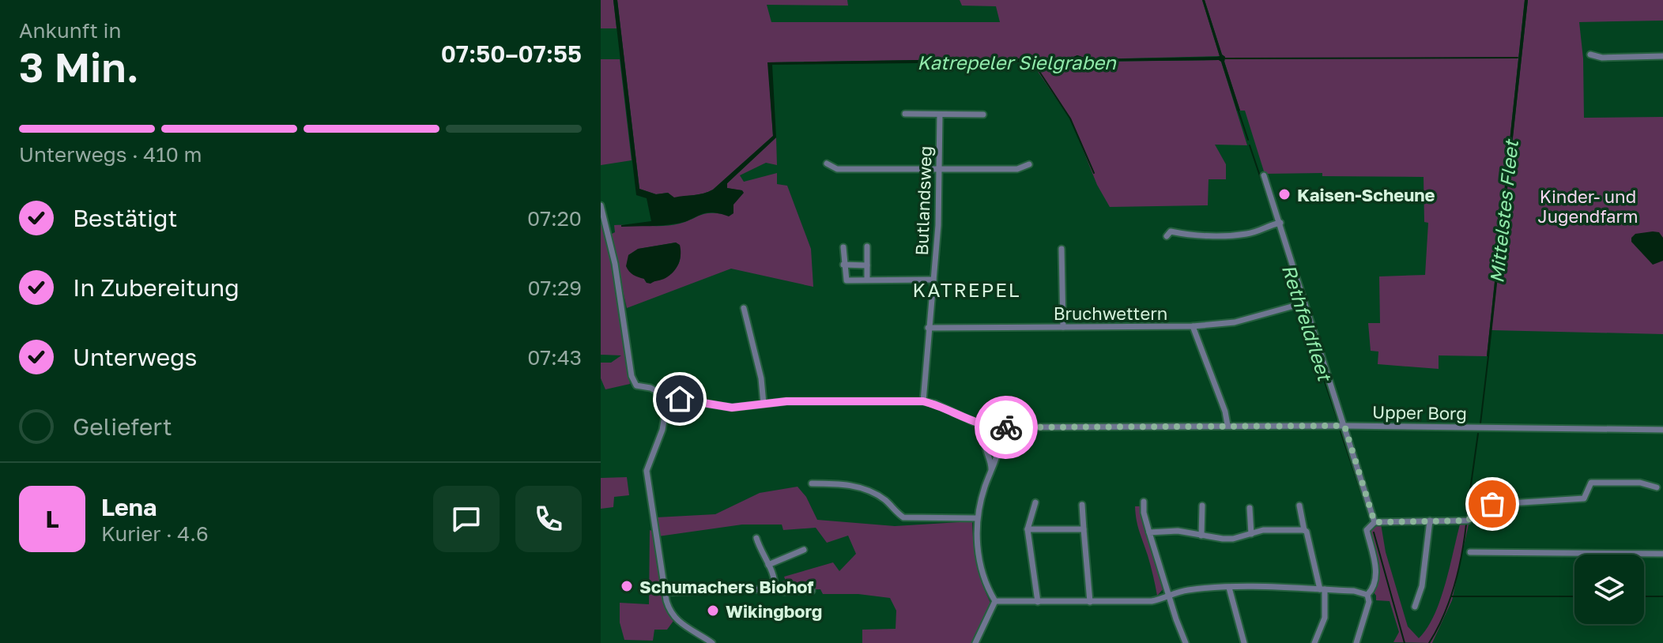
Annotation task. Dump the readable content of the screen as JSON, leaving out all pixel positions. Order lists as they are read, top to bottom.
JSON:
{
  "streets": {
    "street": ["Butlandsweg", "Bruchwettern", "Upper Borg"]
  },
  "crossings": [
    ["Butlandsweg", "Bruchwettern"],
    ["Butlandsweg", "Upper Borg"]
  ],
  "districts": ["KATREPEL"],
  "water": ["Katrepeler Sielgraben", "Mittelstes Fleet", "Rethfeldfleet"],
  "parks": ["Kinder- und Jugendfarm"],
  "places": ["Kaisen-Scheune", "Schumachers Biohof", "Wikingborg"],
  "page": {
    "heading": ["3 Min.", "Ankunft in", "07:50–07:55"],
    "panel": ["Lena", "Kurier · 4.6"],
    "bar": "Unterwegs · 410 m",
    "list": [
      ["Bestätigt", "07:20"],
      ["In Zubereitung", "07:29"],
      ["Unterwegs", "07:43"],
      "Geliefert"
    ],
    "round": "L"
  }
}
